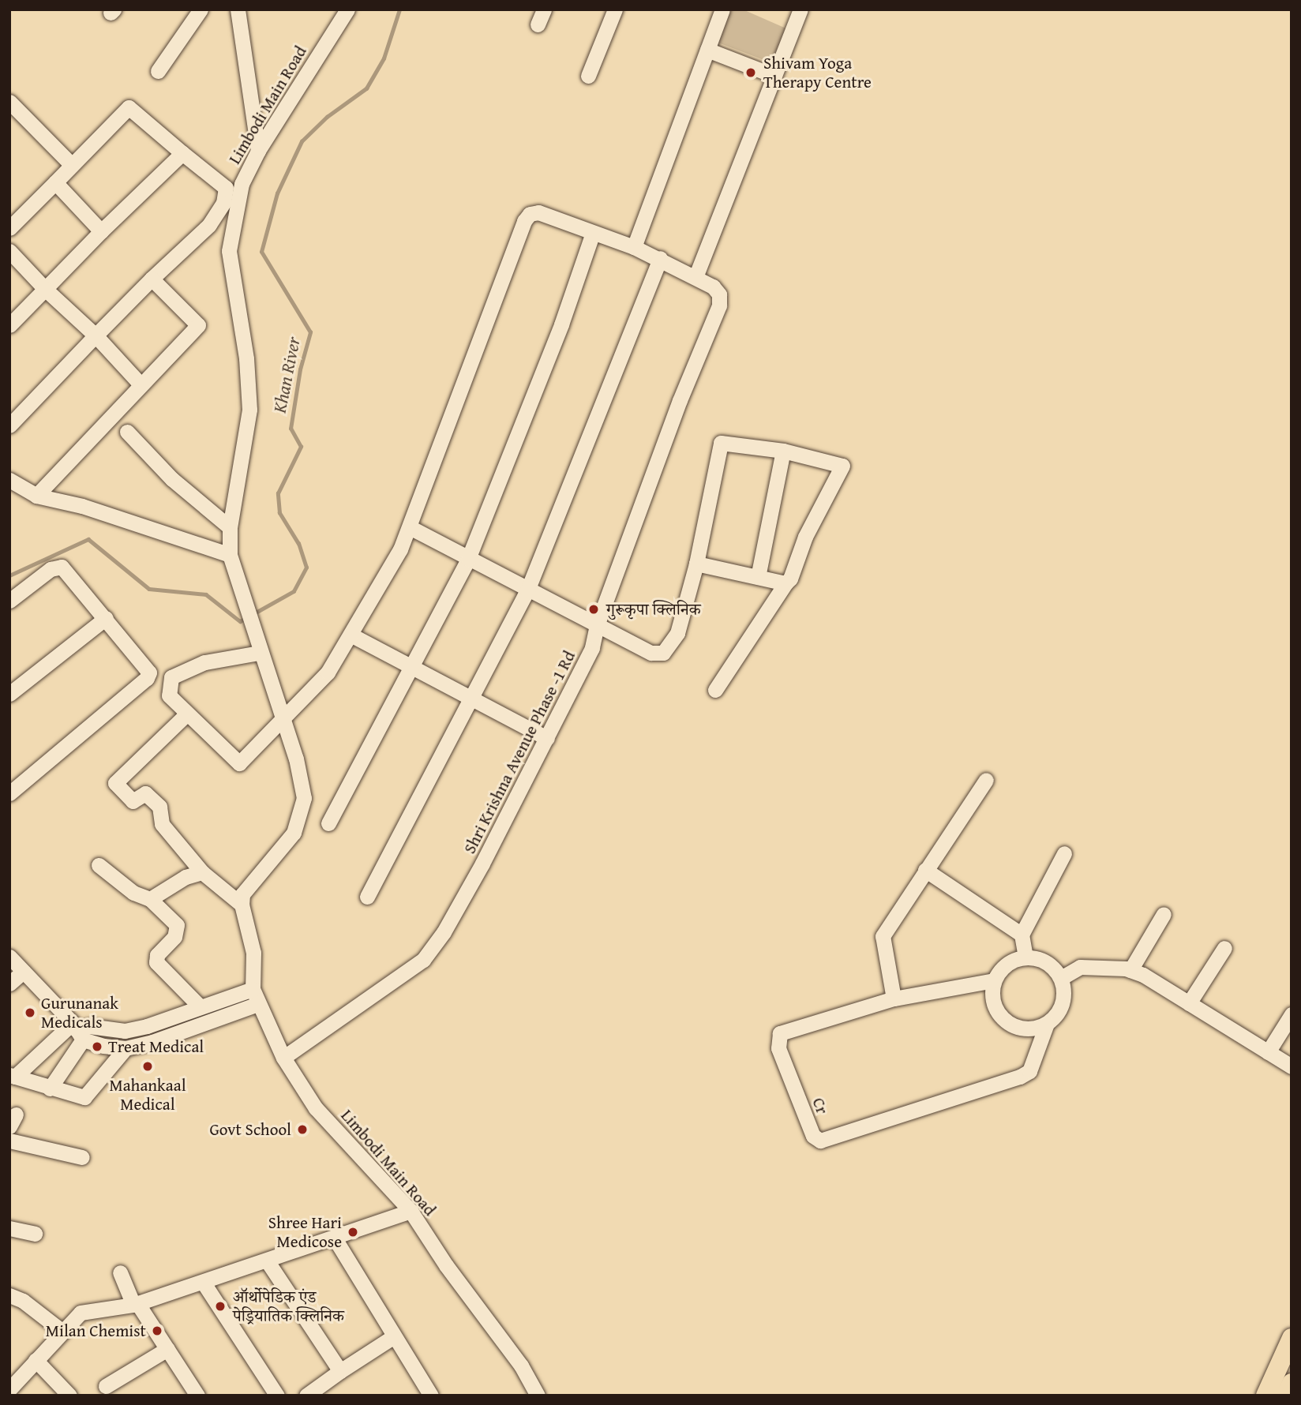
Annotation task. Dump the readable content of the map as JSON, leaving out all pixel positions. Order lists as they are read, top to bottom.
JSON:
{
  "streets": {
    "street": ["Limbodi Main Road", "Shri Krishna Avenue Phase -1 Rd", "Cr"]
  },
  "crossings": [
    ["Limbodi Main Road", "Shri Krishna Avenue Phase -1 Rd"]
  ],
  "water": ["Khan River"],
  "places": [
    "Shivam Yoga Therapy Centre",
    "गुरूकृपा क्लिनिक",
    "Gurunanak Medicals",
    "Treat Medical",
    "Mahankaal Medical",
    "Govt School",
    "Shree Hari Medicose",
    "ऑर्थोपेडिक एंड पेड्रियातिक क्लिनिक",
    "Milan Chemist"
  ]
}
